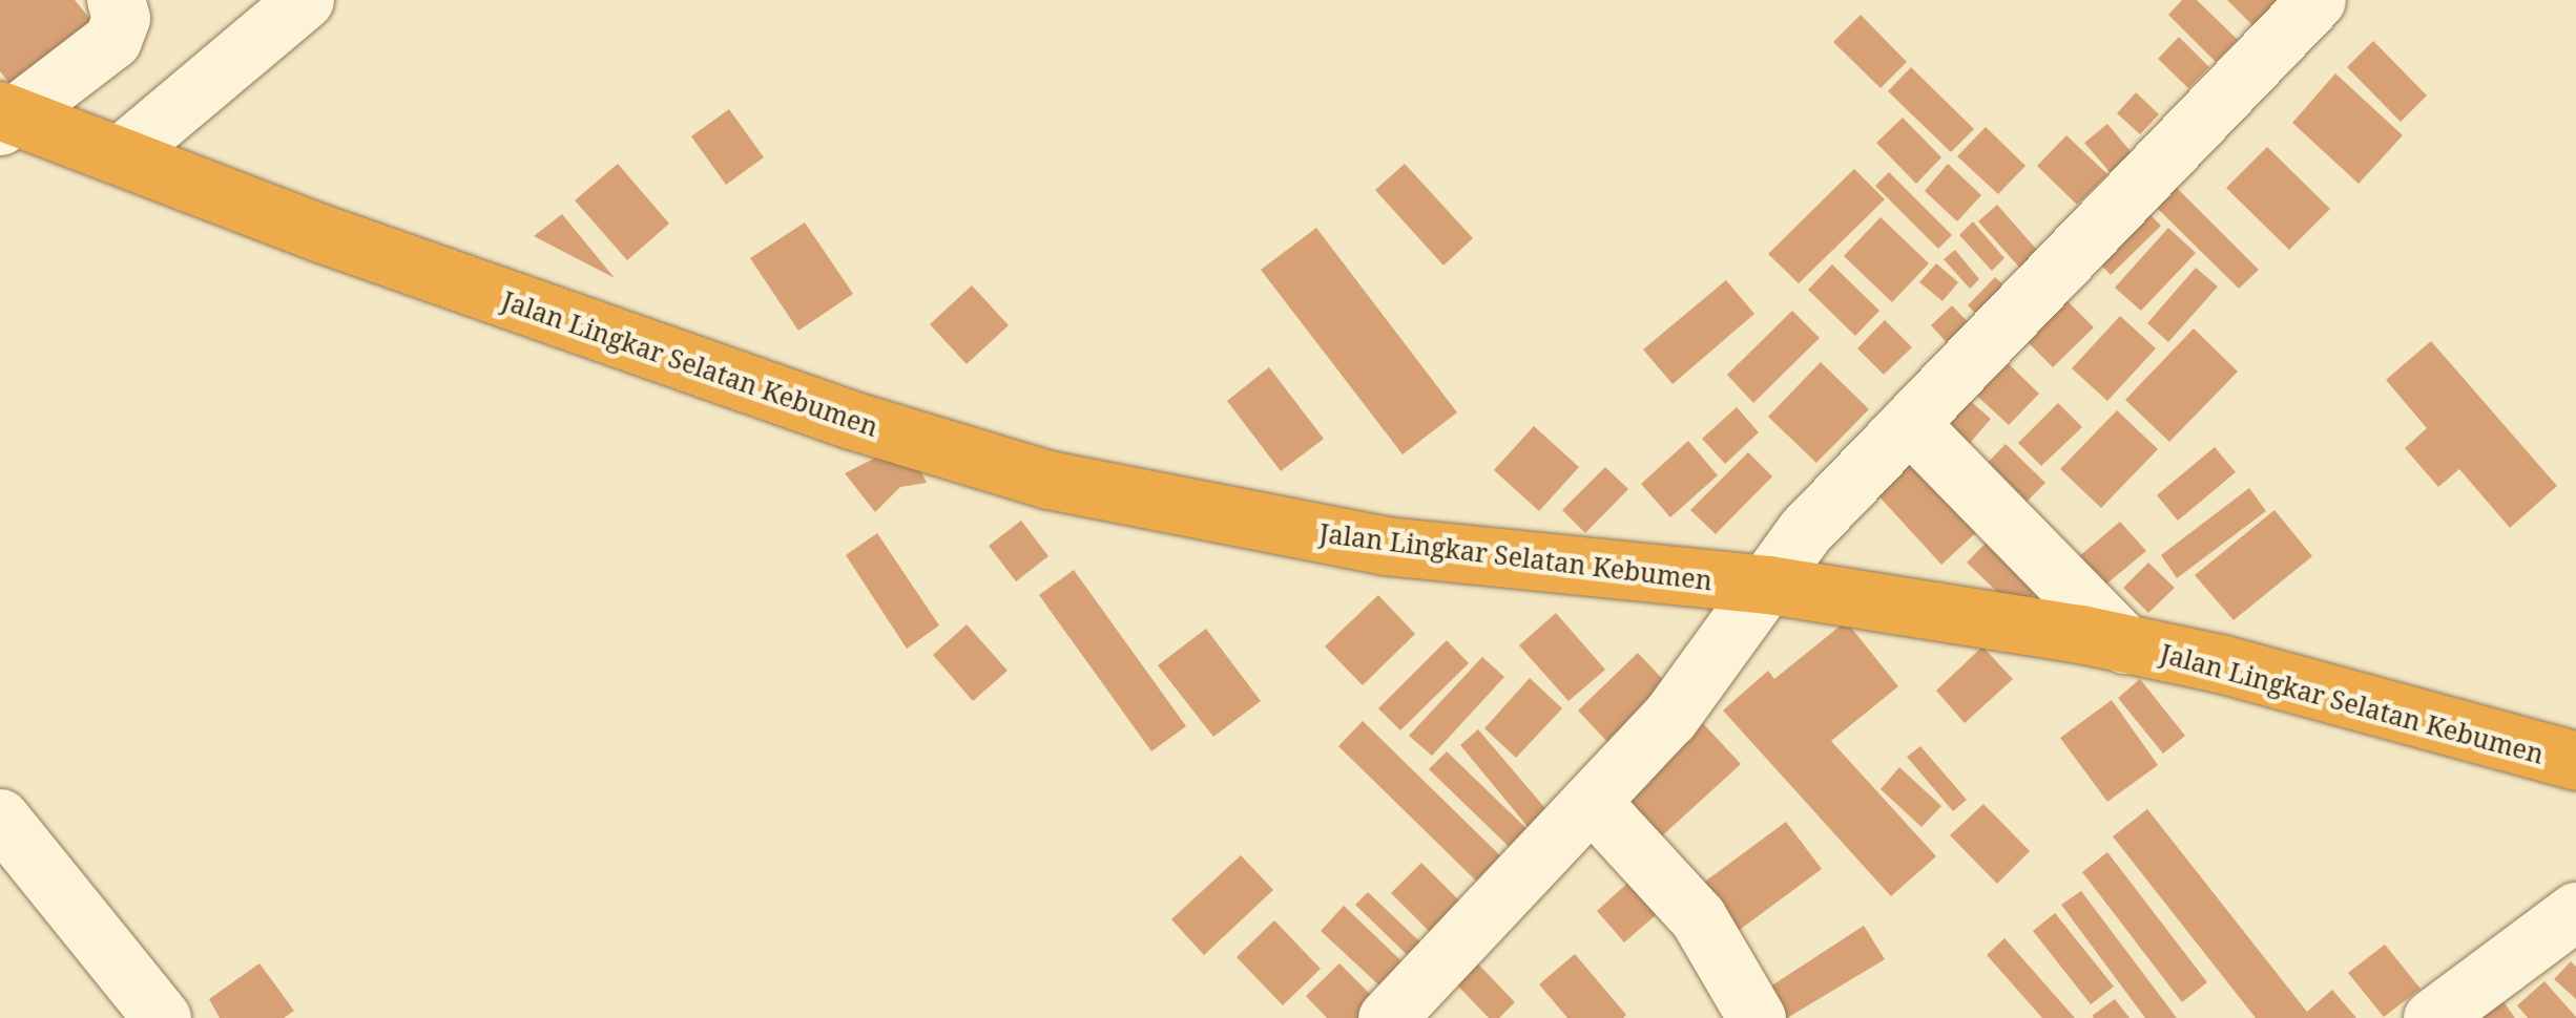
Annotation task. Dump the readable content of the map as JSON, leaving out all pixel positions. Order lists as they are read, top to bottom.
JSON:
{
  "streets": {
    "highway": ["Jalan Lingkar Selatan Kebumen"]
  }
}
